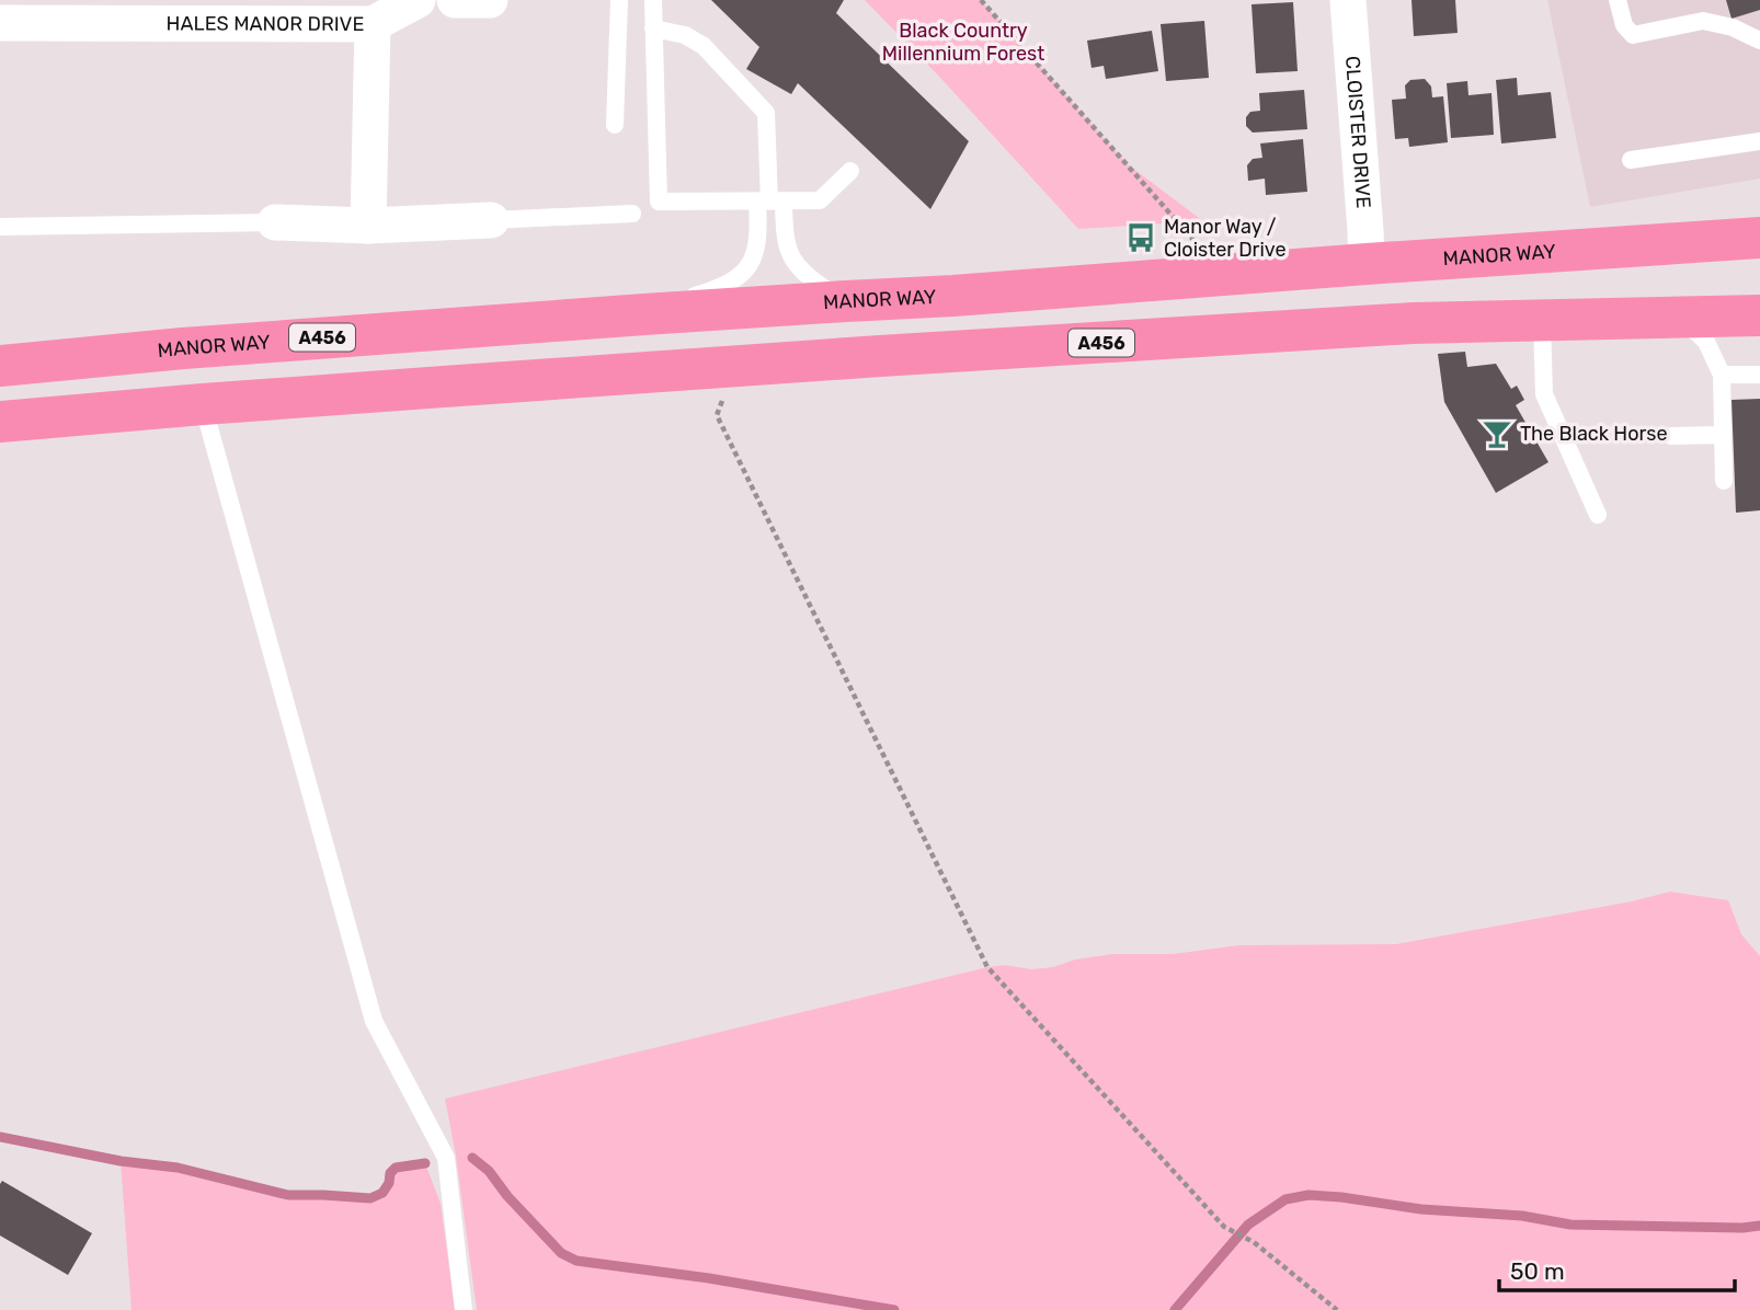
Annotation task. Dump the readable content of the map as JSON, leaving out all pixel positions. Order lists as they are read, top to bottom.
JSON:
{
  "streets": {
    "highway": ["MANOR WAY", "A456"],
    "street": ["HALES MANOR DRIVE", "CLOISTER DRIVE"]
  },
  "crossings": [
    ["CLOISTER DRIVE", "MANOR WAY"]
  ],
  "parks": ["Black Country Millennium Forest"],
  "places": {
    "bus stop": ["Manor Way / Cloister Drive"],
    "bar": ["The Black Horse"]
  },
  "scale_bar": "50 m"
}
